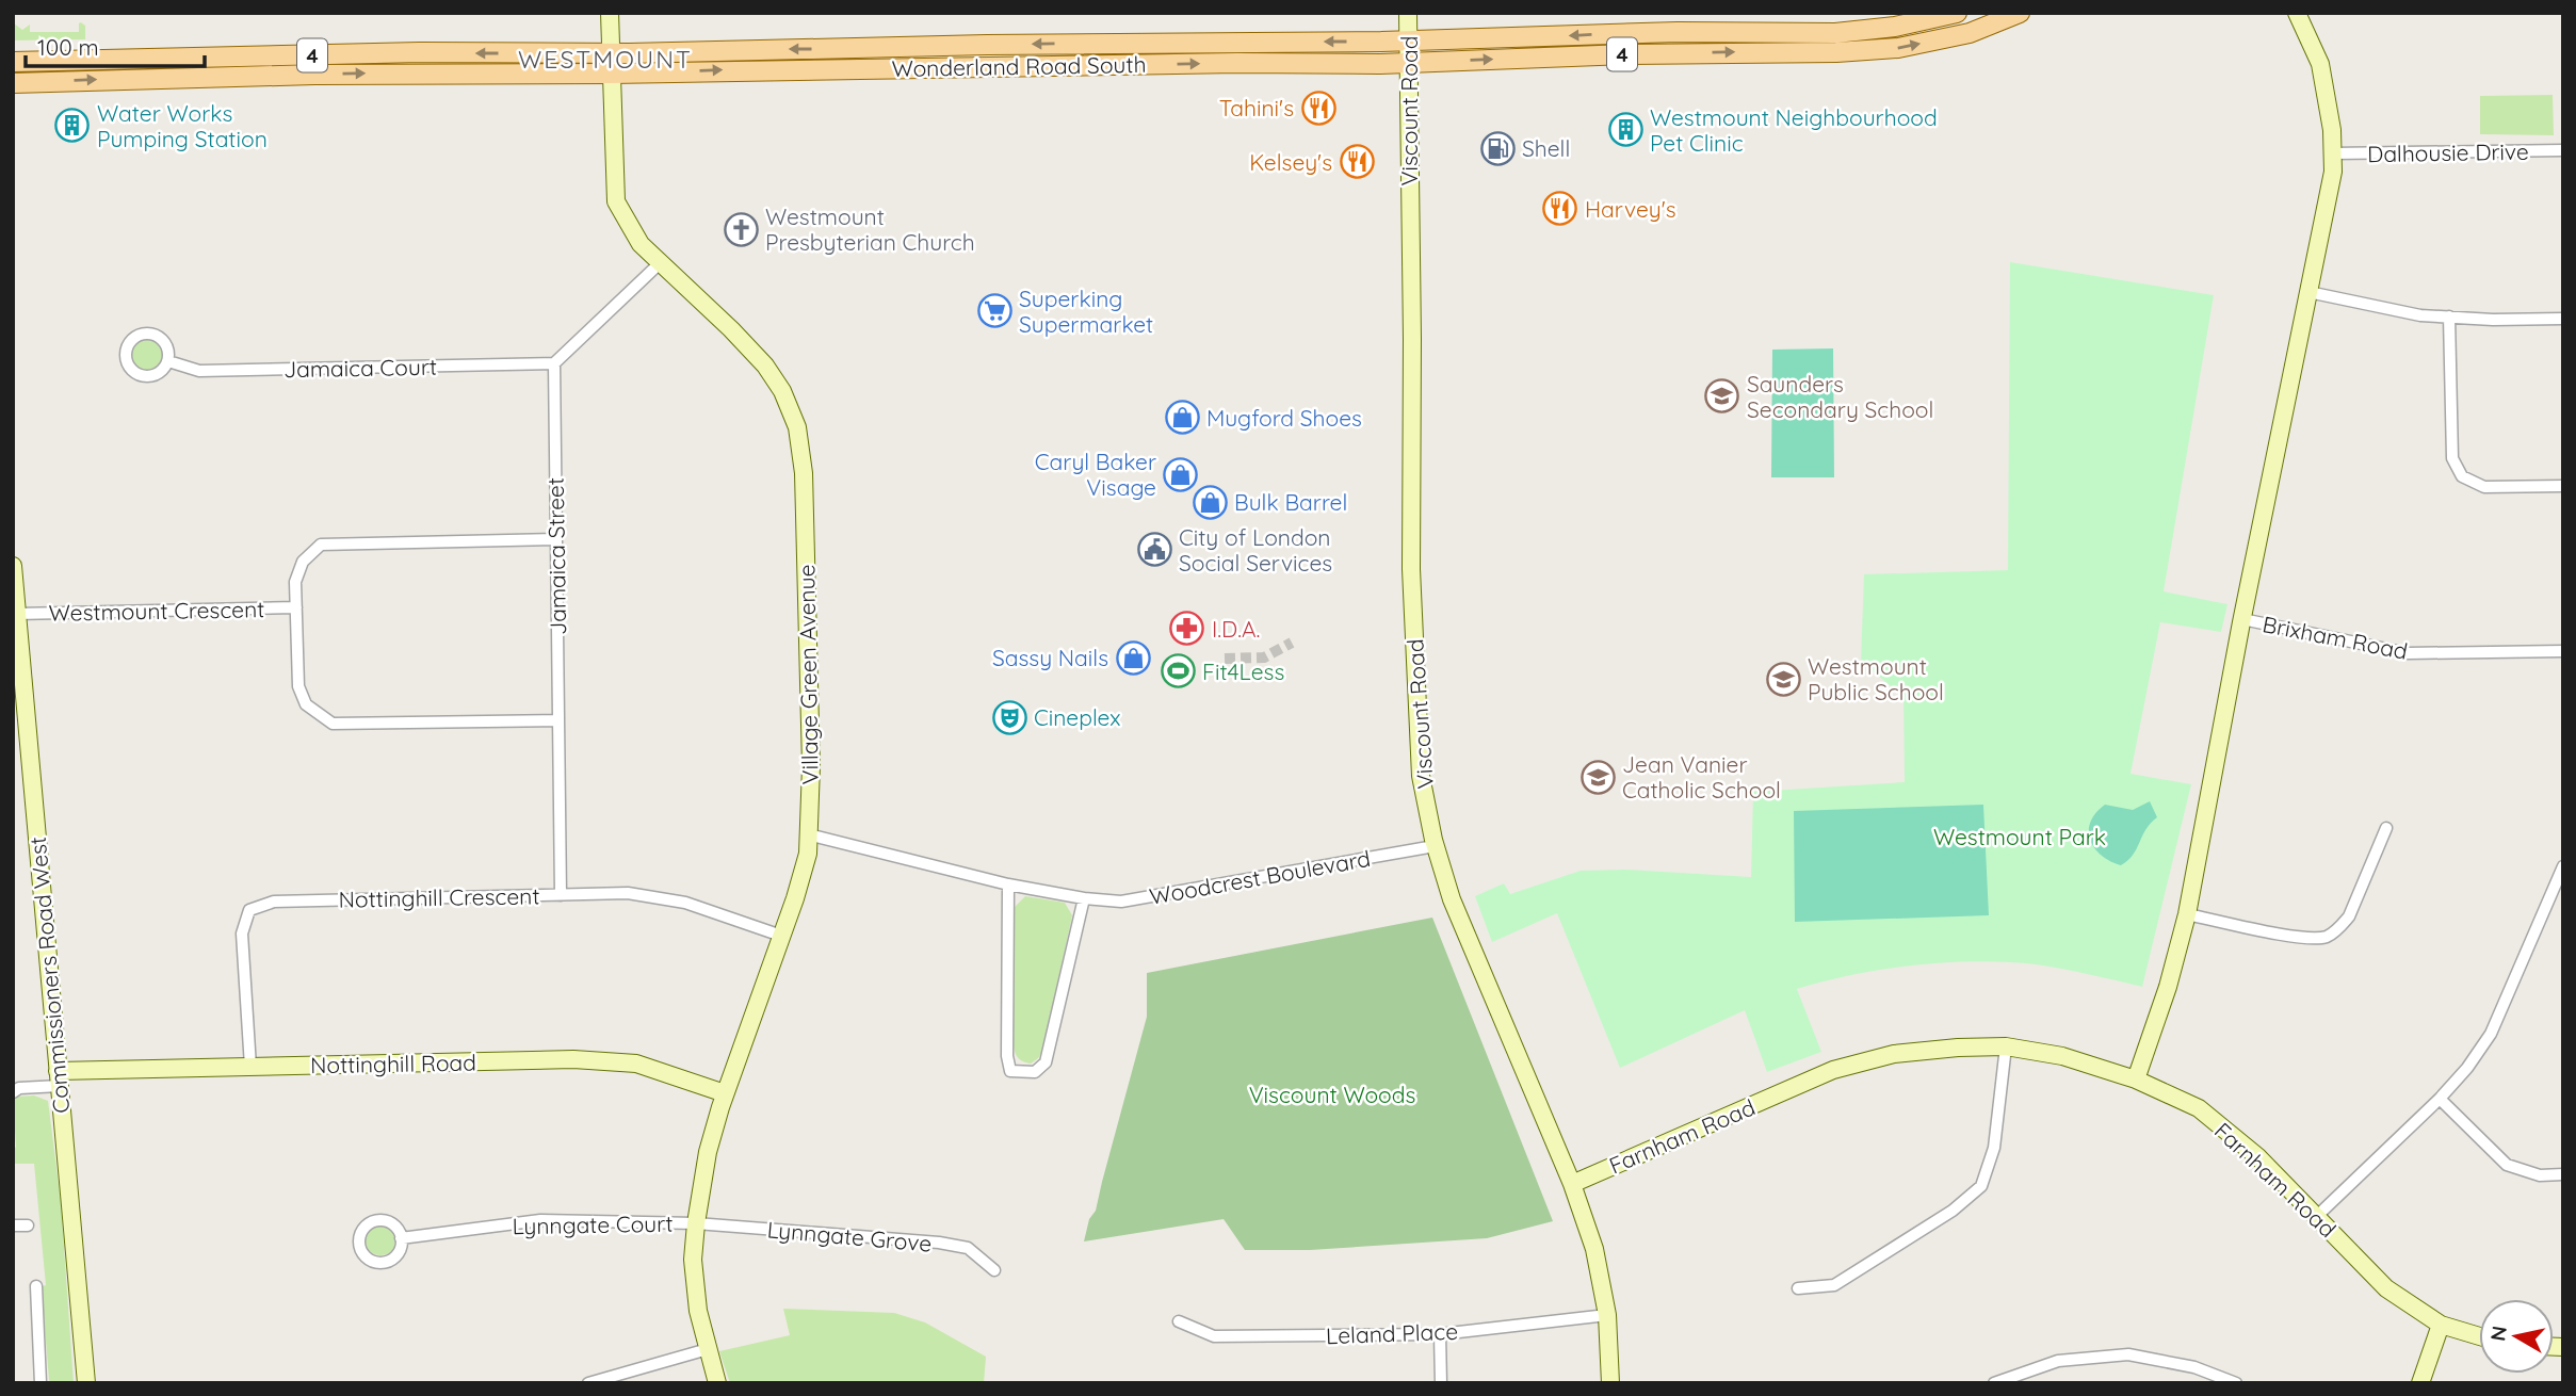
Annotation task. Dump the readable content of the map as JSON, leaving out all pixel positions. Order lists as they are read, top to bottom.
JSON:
{
  "streets": {
    "main road": ["4", "Wonderland Road South"],
    "street": [
      "Viscount Road",
      "Dalhousie Drive",
      "Jamaica Court",
      "Jamaica Street",
      "Westmount Crescent",
      "Brixham Road",
      "Village Green Avenue",
      "Woodcrest Boulevard",
      "Nottinghill Crescent",
      "Commissioners Road West",
      "Nottinghill Road",
      "Farnham Road",
      "Lynngate Court",
      "Lynngate Grove",
      "Leland Place"
    ]
  },
  "crossings": [
    ["Wonderland Road South", "Viscount Road"],
    ["Wonderland Road South", "Village Green Avenue"],
    ["Viscount Road", "Woodcrest Boulevard"],
    ["Viscount Road", "Farnham Road"],
    ["Viscount Road", "Leland Place"],
    ["Jamaica Court", "Jamaica Street"],
    ["Jamaica Street", "Westmount Crescent"],
    ["Jamaica Street", "Nottinghill Crescent"],
    ["Westmount Crescent", "Commissioners Road West"],
    ["Village Green Avenue", "Woodcrest Boulevard"],
    ["Village Green Avenue", "Nottinghill Crescent"],
    ["Village Green Avenue", "Nottinghill Road"],
    ["Village Green Avenue", "Lynngate Court"],
    ["Village Green Avenue", "Lynngate Grove"],
    ["Nottinghill Crescent", "Nottinghill Road"],
    ["Commissioners Road West", "Nottinghill Road"],
    ["Lynngate Court", "Lynngate Grove"]
  ],
  "districts": ["WESTMOUNT"],
  "parks": ["Westmount Park", "Viscount Woods"],
  "places": {
    "restaurant": ["Tahini's", "Kelsey's", "Harvey's"],
    "building": ["Water Works Pumping Station", "Westmount Neighbourhood Pet Clinic"],
    "fuel station": ["Shell"],
    "church": ["Westmount Presbyterian Church"],
    "supermarket": ["Superking Supermarket"],
    "school or university": ["Saunders Secondary School", "Westmount Public School", "Jean Vanier Catholic School"],
    "shop": [
      "Mugford Shoes",
      "Caryl Baker Visage",
      "Bulk Barrel",
      "Sassy Nails"
    ],
    "public building": ["City of London Social Services"],
    "pharmacy": ["I.D.A."],
    "sports": ["Fit4Less"],
    "theatre": ["Cineplex"]
  },
  "scale_bar": "100 m",
  "north": "left"
}
